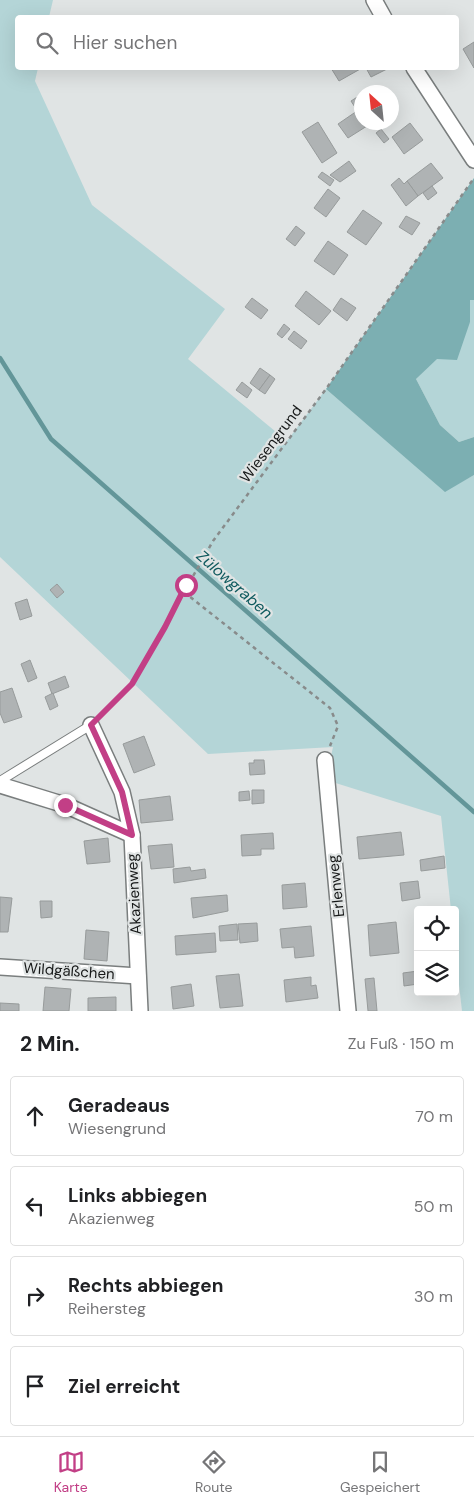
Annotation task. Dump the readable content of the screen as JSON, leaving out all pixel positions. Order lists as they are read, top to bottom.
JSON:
{
  "streets": {
    "street": ["Erlenweg", "Akazienweg", "Wildgäßchen"],
    "path": ["Wiesengrund"]
  },
  "crossings": [
    ["Wiesengrund", "Akazienweg"],
    ["Akazienweg", "Wildgäßchen"]
  ],
  "water": ["Zülowgraben"],
  "north": "top left",
  "page": {
    "search": "Hier suchen",
    "heading": ["2 Min.", "Zu Fuß · 150 m"],
    "list": [
      ["Geradeaus", "Wiesengrund", "70 m"],
      ["Links abbiegen", "Akazienweg", "50 m"],
      ["Rechts abbiegen", "Reihersteg", "30 m"],
      "Ziel erreicht"
    ],
    "nav": ["Karte", "Route", "Gespeichert"]
  }
}
